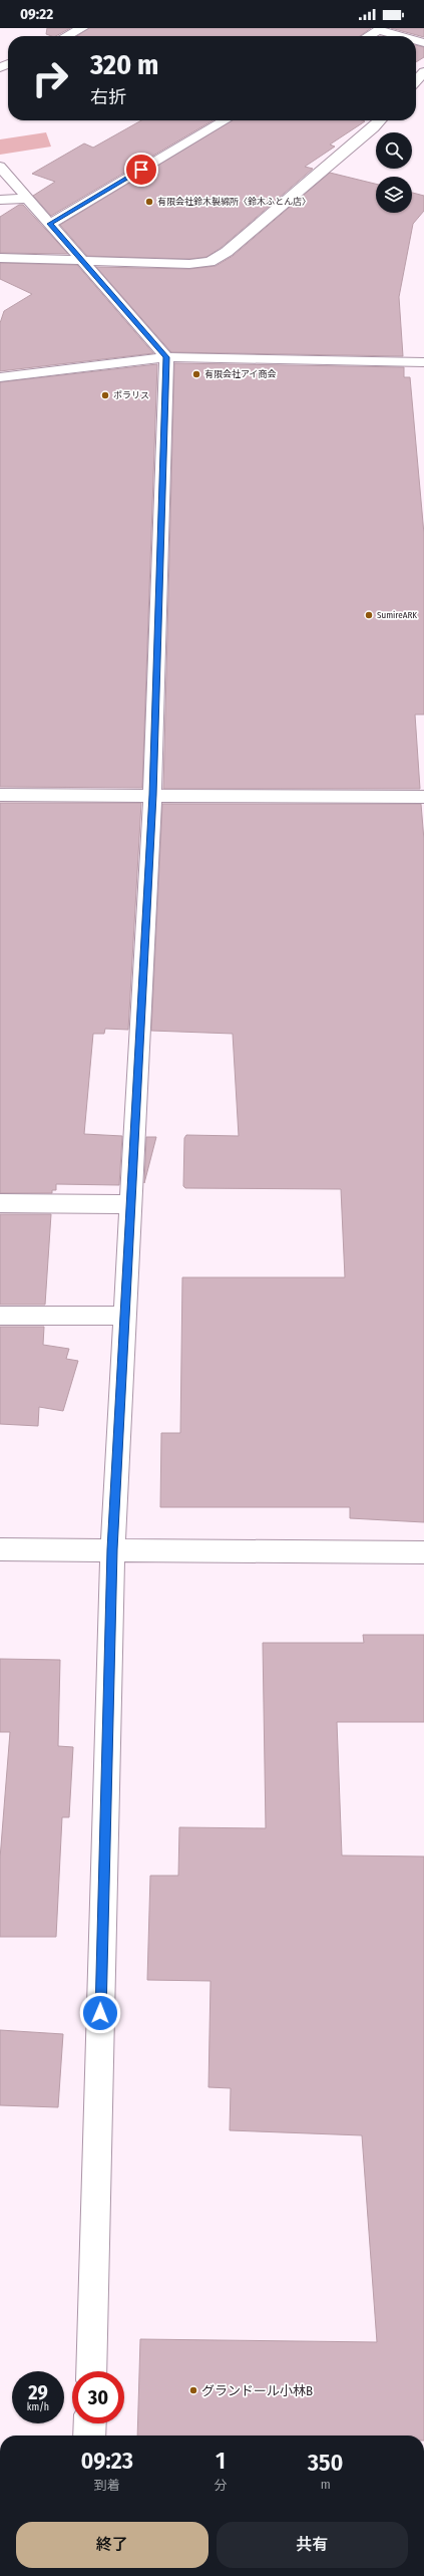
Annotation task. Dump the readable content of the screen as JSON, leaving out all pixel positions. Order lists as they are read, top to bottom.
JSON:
{
  "places": [
    "有限会社鈴木製綿所〈鈴木ふとん店〉",
    "有限会社アイ商会",
    "ポラリス",
    "SumireARK",
    "グランドール小林B"
  ],
  "page": {
    "status": "09:22",
    "turn": ["320 m", "右折"],
    "speed": "29 km/h",
    "limit": "30",
    "eta": [
      "09:23",
      "到着",
      "1",
      "分",
      "350",
      "m"
    ],
    "buttons": ["終了", "共有"]
  }
}
